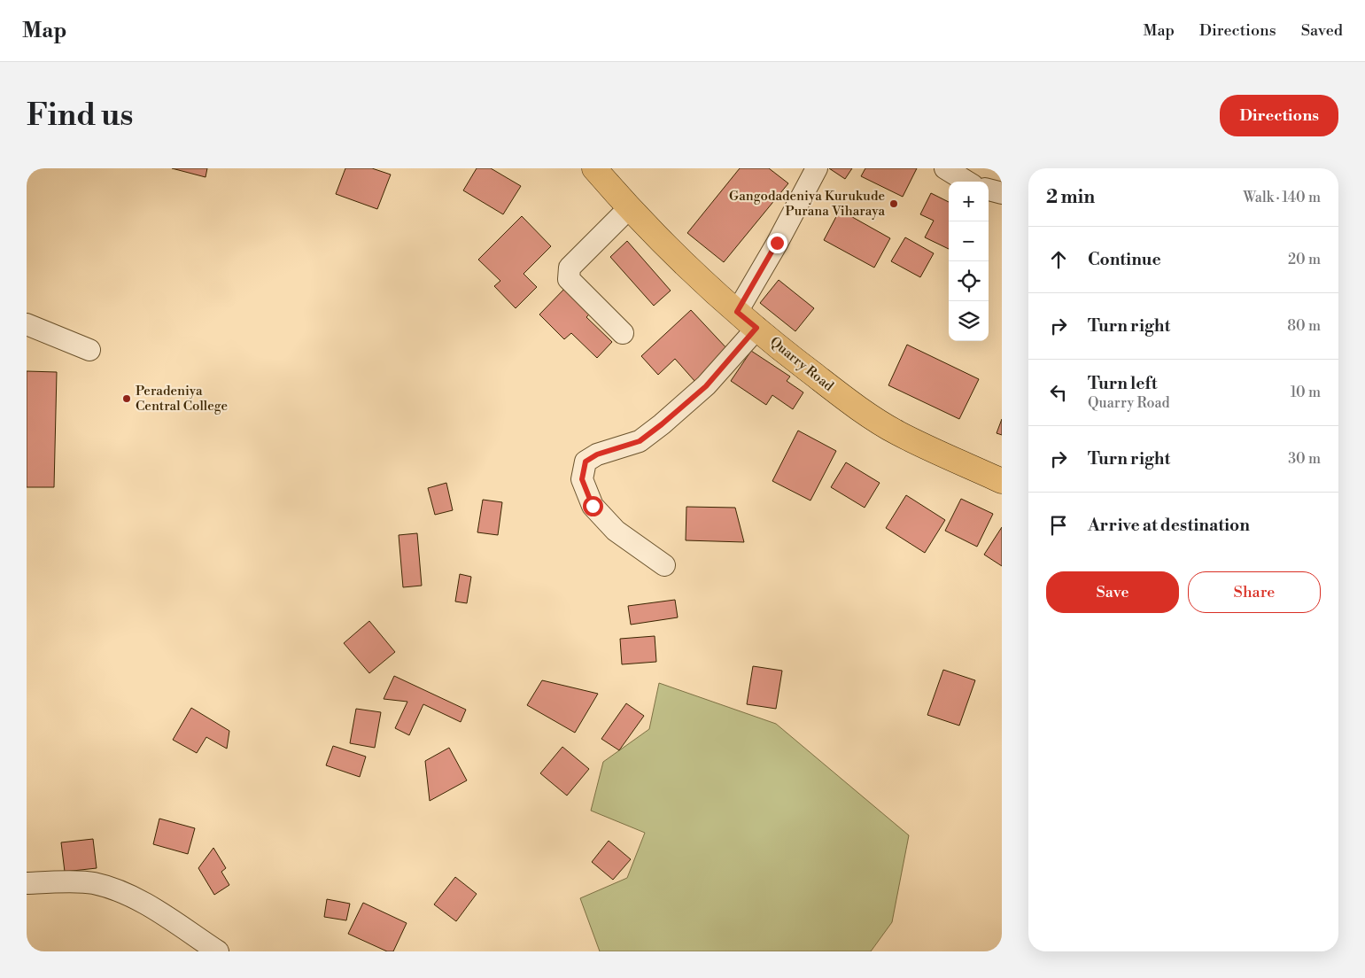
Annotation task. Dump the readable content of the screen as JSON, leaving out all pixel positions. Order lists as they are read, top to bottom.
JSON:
{
  "streets": {
    "main road": ["Quarry Road"]
  },
  "places": ["Gangodadeniya Kurukude Purana Viharaya", "Peradeniya Central College"],
  "page": {
    "header": "Map",
    "nav": ["Map", "Directions", "Saved"],
    "buttons": [
      "Directions",
      ["Save", "Share"]
    ],
    "title": "Find us",
    "heading": ["2 min", "Walk · 140 m"],
    "map_buttons": ["+", "−"],
    "list": [
      ["Continue", "20 m"],
      ["Turn right", "80 m"],
      ["Turn left", "Quarry Road", "10 m"],
      ["Turn right", "30 m"],
      "Arrive at destination"
    ]
  }
}
